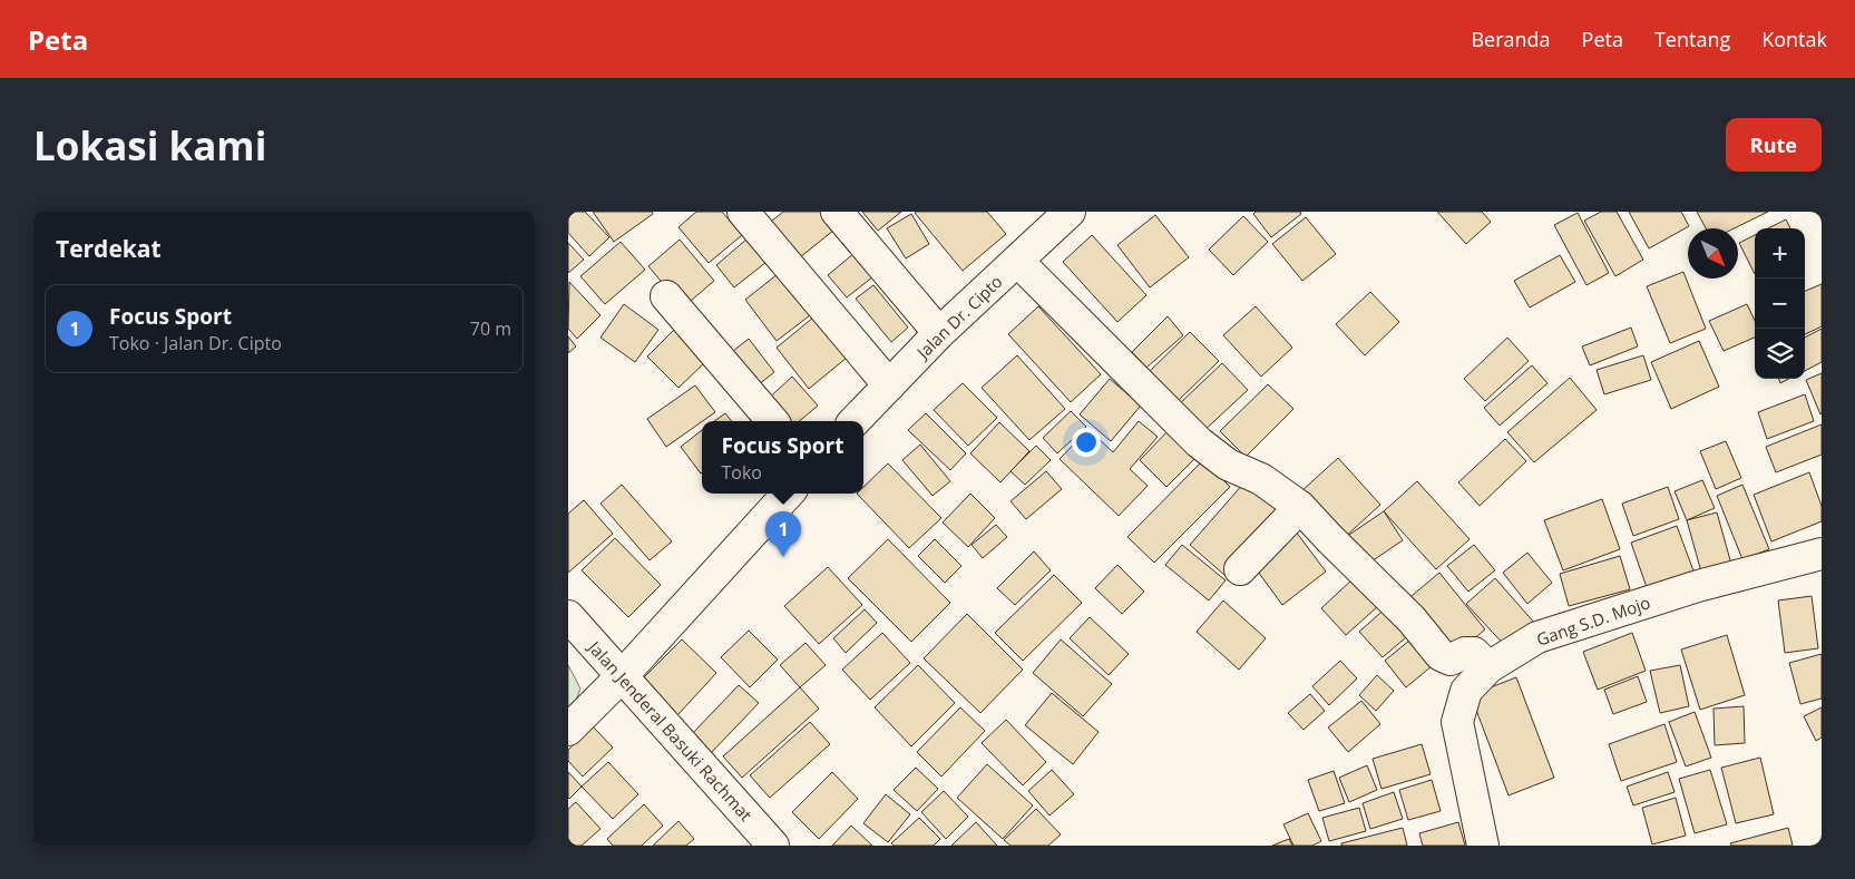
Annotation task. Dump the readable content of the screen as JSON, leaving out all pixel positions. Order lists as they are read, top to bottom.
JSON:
{
  "streets": {
    "street": ["Jalan Dr. Cipto", "Gang S.D. Mojo", "Jalan Jenderal Basuki Rachmat"]
  },
  "north": "bottom right",
  "page": {
    "header": "Peta",
    "nav": [
      "Beranda",
      "Peta",
      "Tentang",
      "Kontak"
    ],
    "buttons": "Rute",
    "title": "Lokasi kami",
    "heading": "Terdekat",
    "map_buttons": ["+", "−"],
    "list": [
      {
        "mark": "1",
        "name": "Focus Sport",
        "note": "Toko · Jalan Dr. Cipto",
        "value": "70 m"
      }
    ],
    "popup": ["Focus Sport", "Toko"],
    "pins": "1"
  }
}
